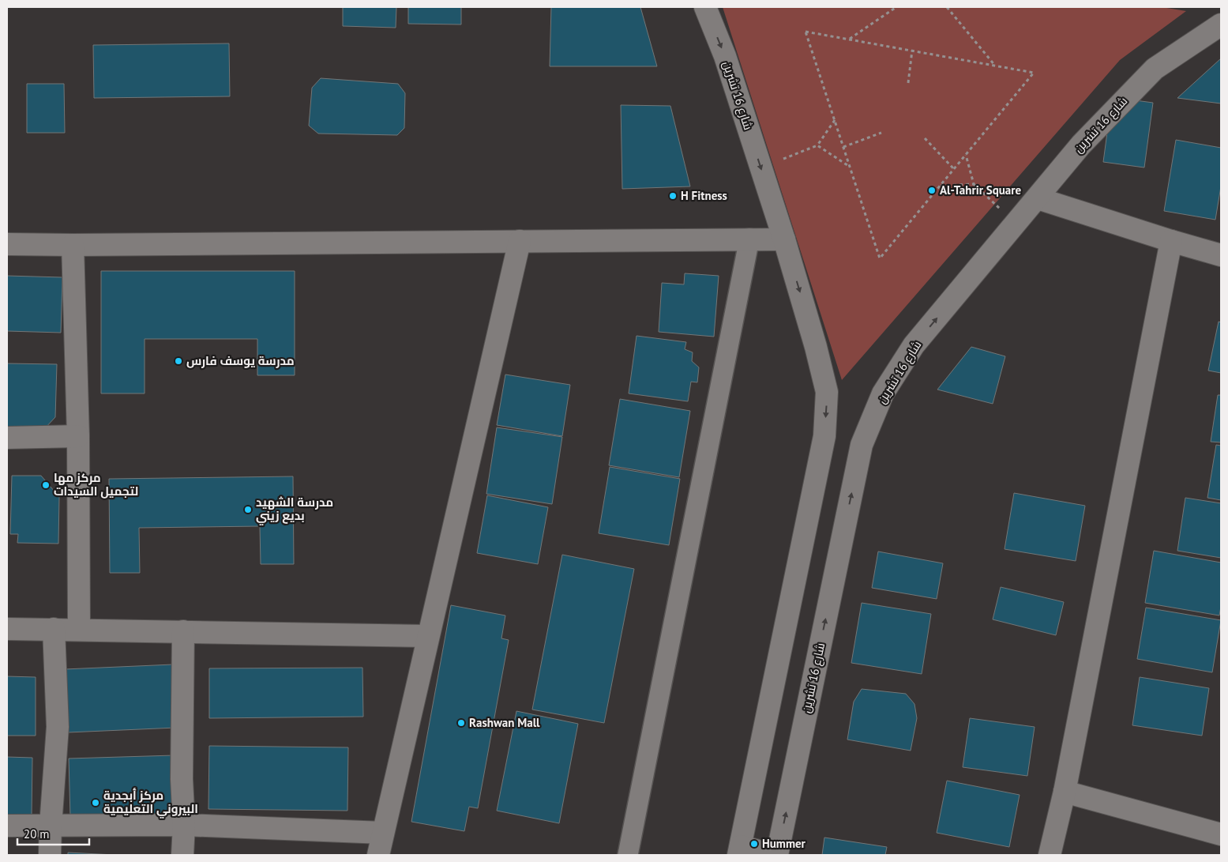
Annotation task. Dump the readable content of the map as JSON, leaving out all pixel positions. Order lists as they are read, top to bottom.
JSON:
{
  "streets": {
    "street": ["شارع 16 تشرين"]
  },
  "places": [
    "Al-Tahrir Square",
    "H Fitness",
    "مدرسة يوسف فارس",
    "مركز مها لتجميل السيدات",
    "مدرسة الشهيد بديع زيني",
    "Rashwan Mall",
    "مركز أبجدية البيروني التعليمية",
    "Hummer"
  ],
  "scale_bar": "20 m"
}
